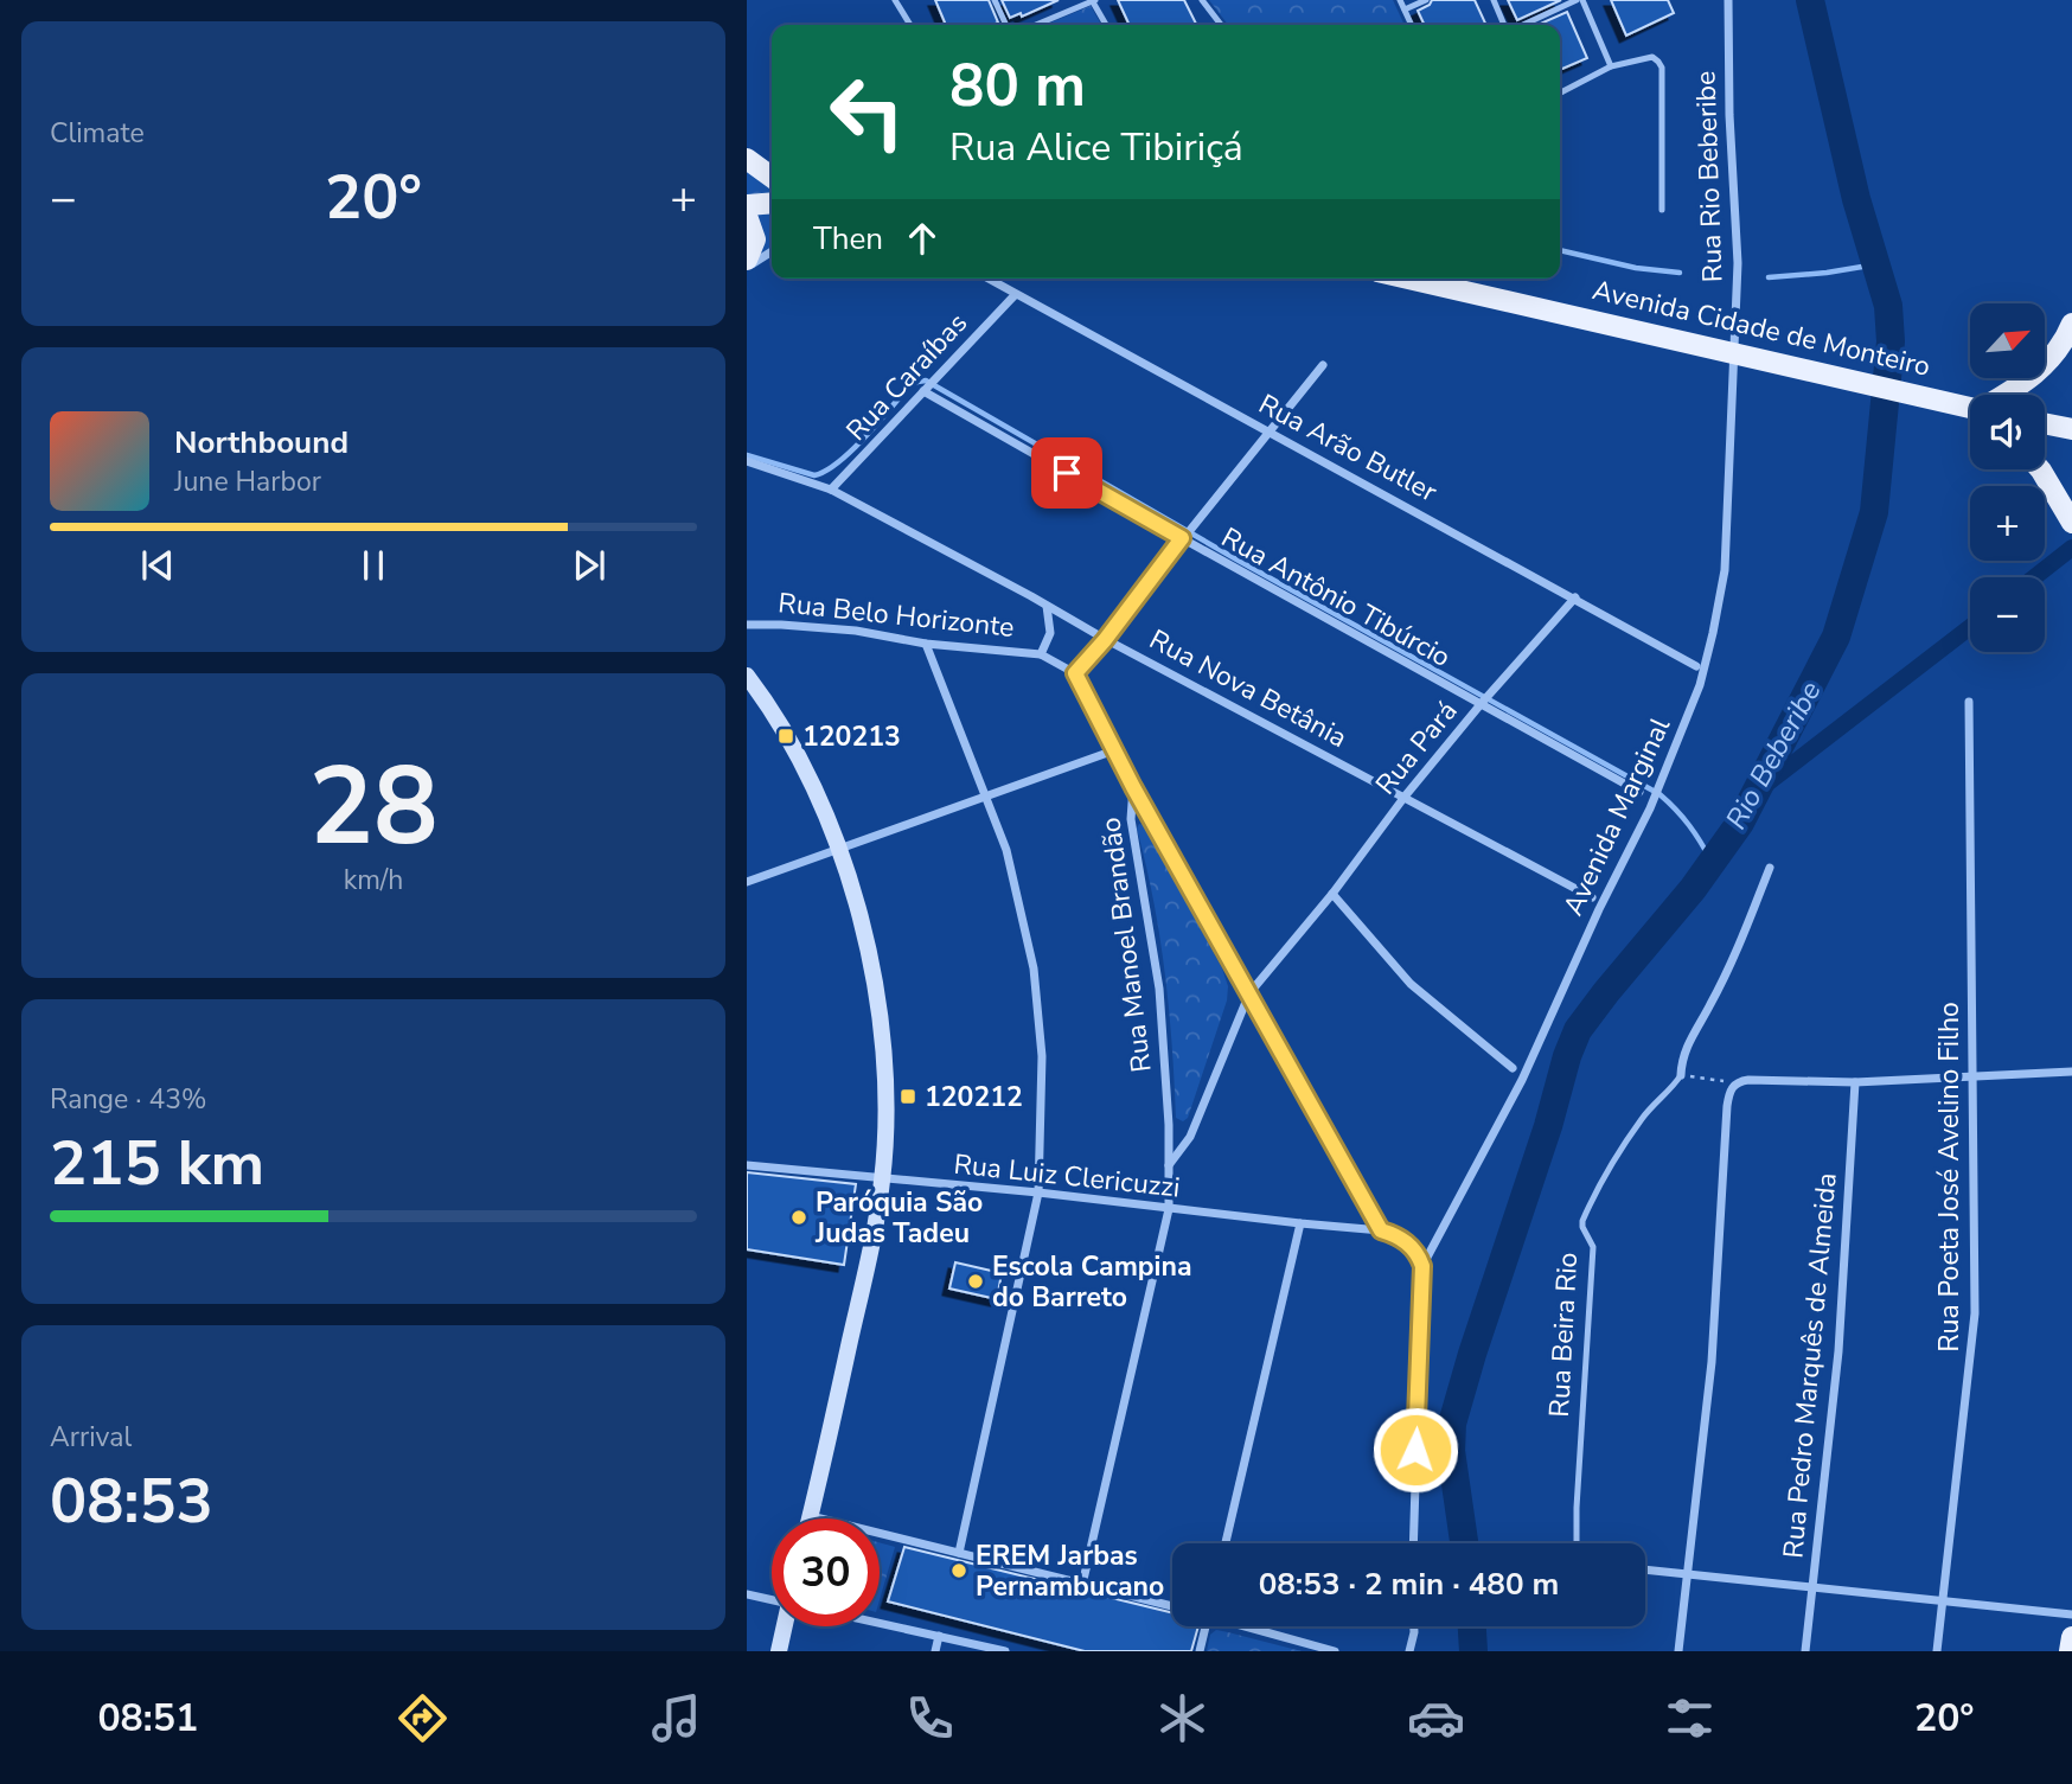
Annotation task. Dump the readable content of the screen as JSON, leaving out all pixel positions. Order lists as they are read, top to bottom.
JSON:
{
  "streets": {
    "main road": ["Avenida Cidade de Monteiro"],
    "street": [
      "Rua Rio Beberibe",
      "Rua Caraíbas",
      "Rua Arão Butler",
      "Rua Antônio Tibúrcio",
      "Rua Belo Horizonte",
      "Rua Nova Betânia",
      "Rua Pará",
      "Avenida Marginal",
      "Rua Manoel Brandão",
      "Rua Luiz Clericuzzi",
      "Rua Poeta José Avelino Filho",
      "Rua Beira Rio",
      "Rua Pedro Marquês de Almeida"
    ]
  },
  "crossings": [
    ["Rua Rio Beberibe", "Avenida Cidade de Monteiro"],
    ["Rua Rio Beberibe", "Avenida Marginal"],
    ["Avenida Cidade de Monteiro", "Avenida Marginal"],
    ["Rua Caraíbas", "Rua Arão Butler"],
    ["Rua Caraíbas", "Rua Antônio Tibúrcio"],
    ["Rua Caraíbas", "Rua Nova Betânia"],
    ["Rua Arão Butler", "Rua Pará"],
    ["Rua Antônio Tibúrcio", "Rua Pará"],
    ["Rua Nova Betânia", "Rua Pará"],
    ["Rua Pará", "Rua Manoel Brandão"],
    ["Rua Manoel Brandão", "Rua Luiz Clericuzzi"]
  ],
  "water": ["Rio Beberibe"],
  "places": {
    "transit": ["120213", "120212"],
    "other": ["Paróquia São Judas Tadeu", "Escola Campina do Barreto", "EREM Jarbas Pernambucano"]
  },
  "north": "top right",
  "page": {
    "tile": [
      "Climate",
      ["28", "km/h"],
      ["Range · 43%", "215 km"],
      ["Arrival", "08:53"]
    ],
    "turn": ["80 m", "Rua Alice Tibiriçá"],
    "heat": ["−", "20°", "+"],
    "then": "Then",
    "map_buttons": ["+", "−"],
    "song": ["Northbound", "June Harbor"],
    "limit": "30",
    "trip": "08:53 · 2 min · 480 m",
    "tabs": ["08:51", "20°"]
  }
}
